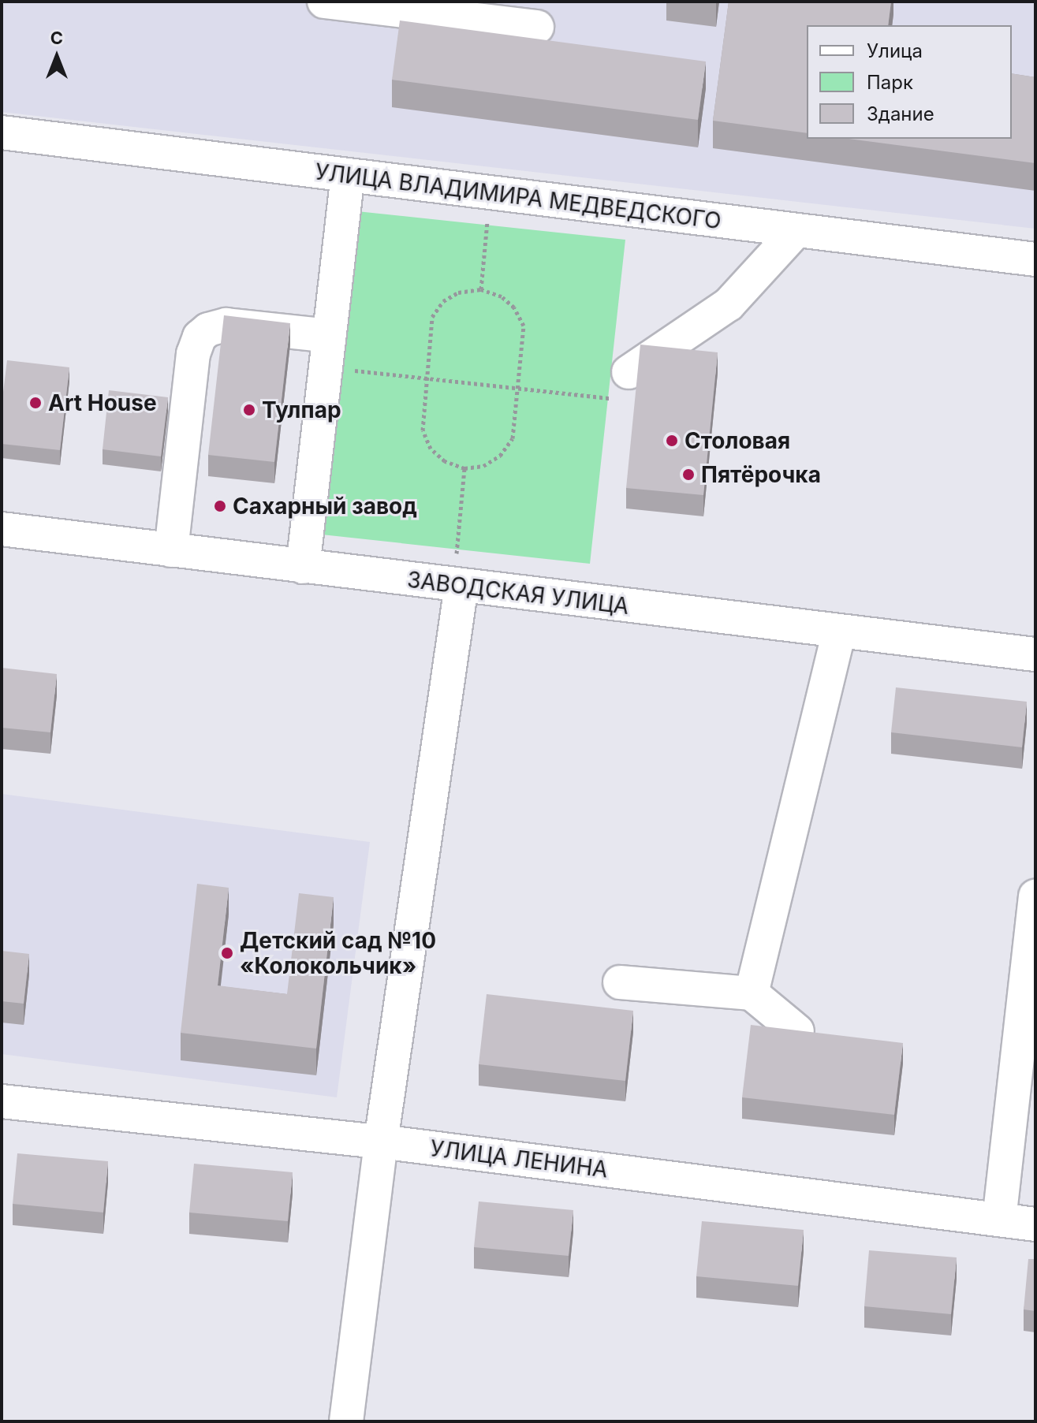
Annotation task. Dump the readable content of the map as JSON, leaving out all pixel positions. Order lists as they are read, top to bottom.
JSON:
{
  "streets": {
    "street": ["УЛИЦА ВЛАДИМИРА МЕДВЕДСКОГО", "ЗАВОДСКАЯ УЛИЦА", "УЛИЦА ЛЕНИНА"]
  },
  "places": [
    "Art House",
    "Тулпар",
    "Столовая",
    "Пятёрочка",
    "Сахарный завод",
    "Детский сад №10 «Колокольчик»"
  ],
  "legend": ["Улица", "Парк", "Здание"],
  "north": "top"
}
